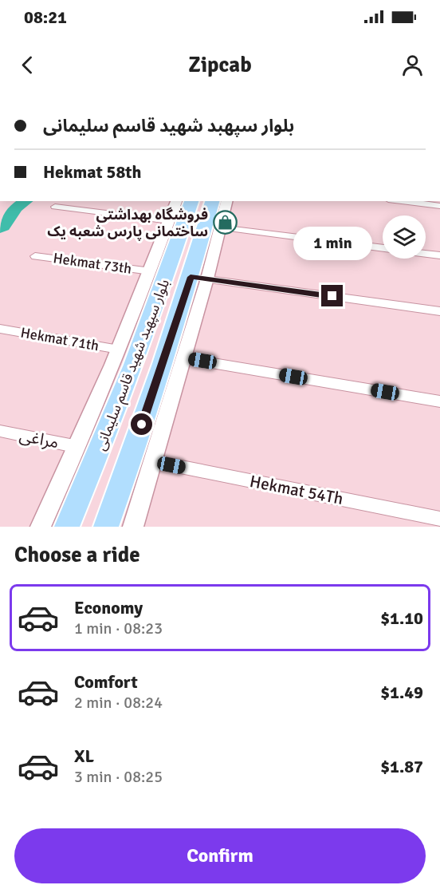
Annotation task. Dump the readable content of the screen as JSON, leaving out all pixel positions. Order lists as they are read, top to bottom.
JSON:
{
  "streets": {
    "main road": ["بلوار سپهبد شهید قاسم سلیمانی"],
    "street": [
      "Hekmat 73th",
      "Hekmat 71th",
      "مراغی",
      "Hekmat 54Th"
    ]
  },
  "places": {
    "shop": ["فروشگاه بهداشتی ساختمانی پارس شعبه یک"]
  },
  "page": {
    "status": "08:21",
    "header": "Zipcab",
    "banner": ["بلوار سپهبد شهید قاسم سلیمانی", "Hekmat 58th"],
    "bubble": "1 min",
    "heading": "Choose a ride",
    "list": [
      {
        "name": "Economy",
        "note": "1 min · 08:23",
        "value": "$1.10"
      },
      {
        "name": "Comfort",
        "note": "2 min · 08:24",
        "value": "$1.49"
      },
      {
        "name": "XL",
        "note": "3 min · 08:25",
        "value": "$1.87"
      }
    ],
    "buttons": "Confirm"
  }
}
